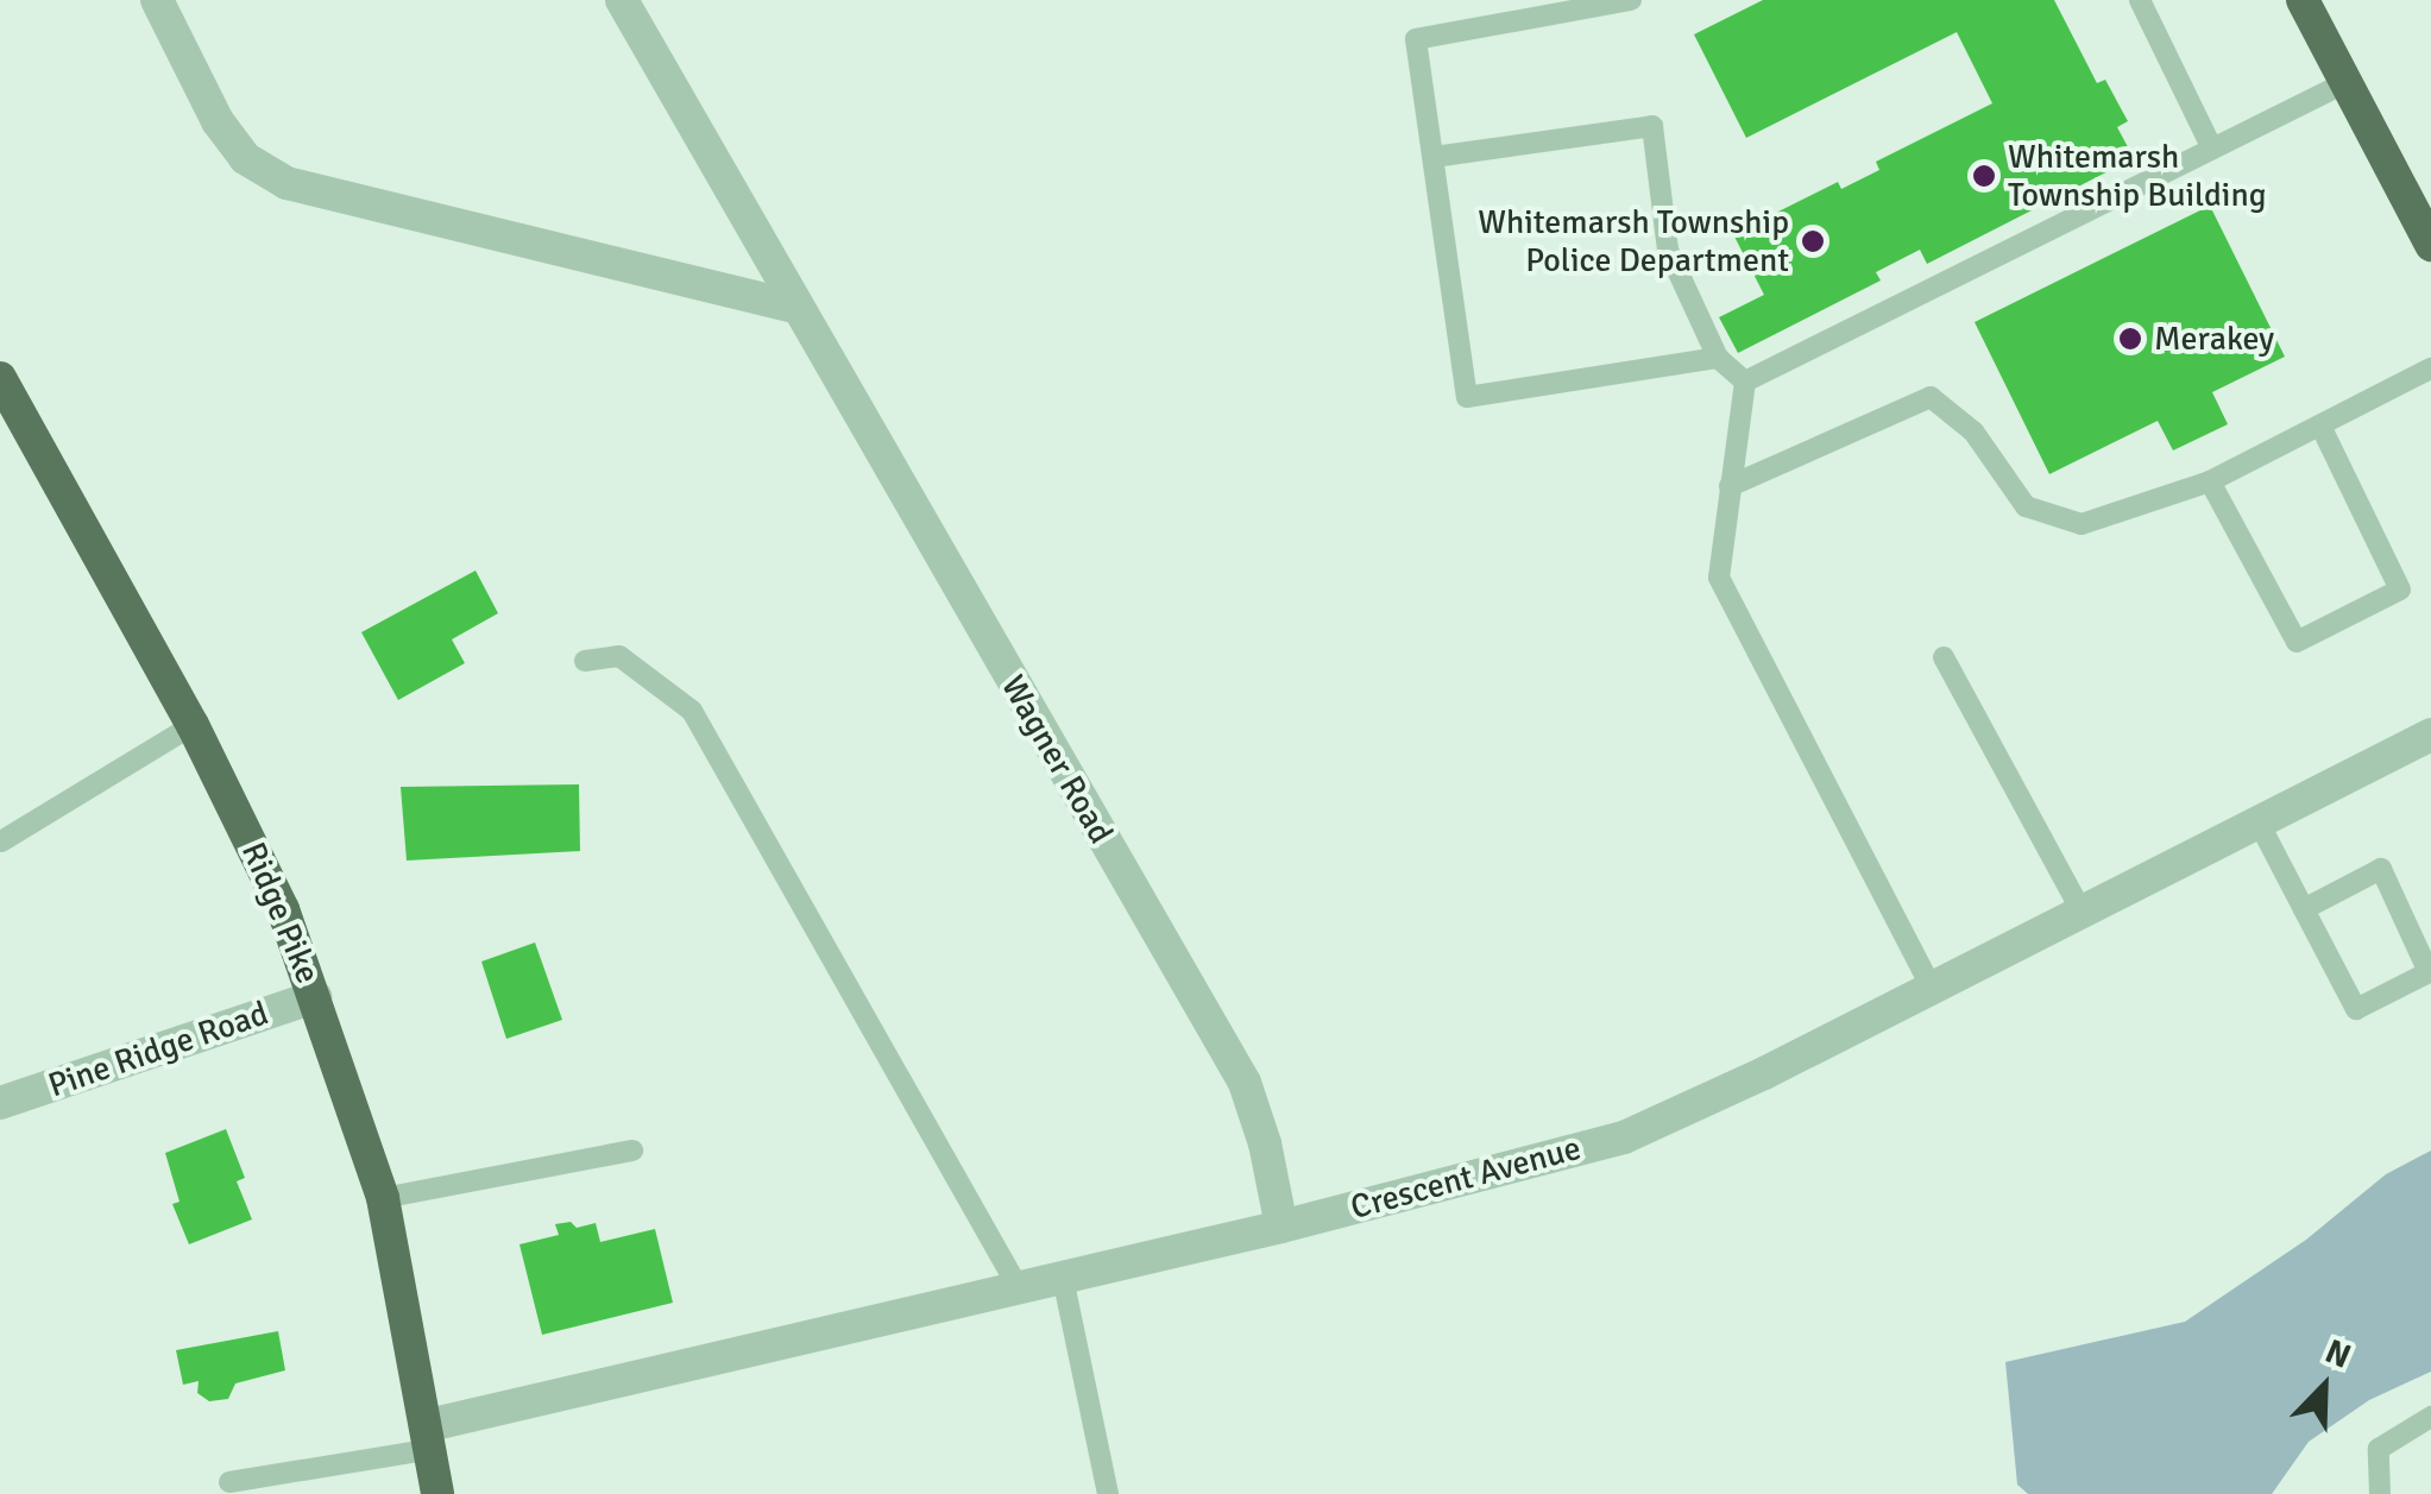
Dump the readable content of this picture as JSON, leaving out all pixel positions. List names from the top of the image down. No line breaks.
{"streets":{"main road":["Ridge Pike"],"street":["Wagner Road","Pine Ridge Road","Crescent Avenue"]},"crossings":[["Wagner Road","Crescent Avenue"],["Ridge Pike","Pine Ridge Road"],["Ridge Pike","Crescent Avenue"]],"places":["Whitemarsh Township Building","Whitemarsh Township Police Department","Merakey"],"north":"top right"}
